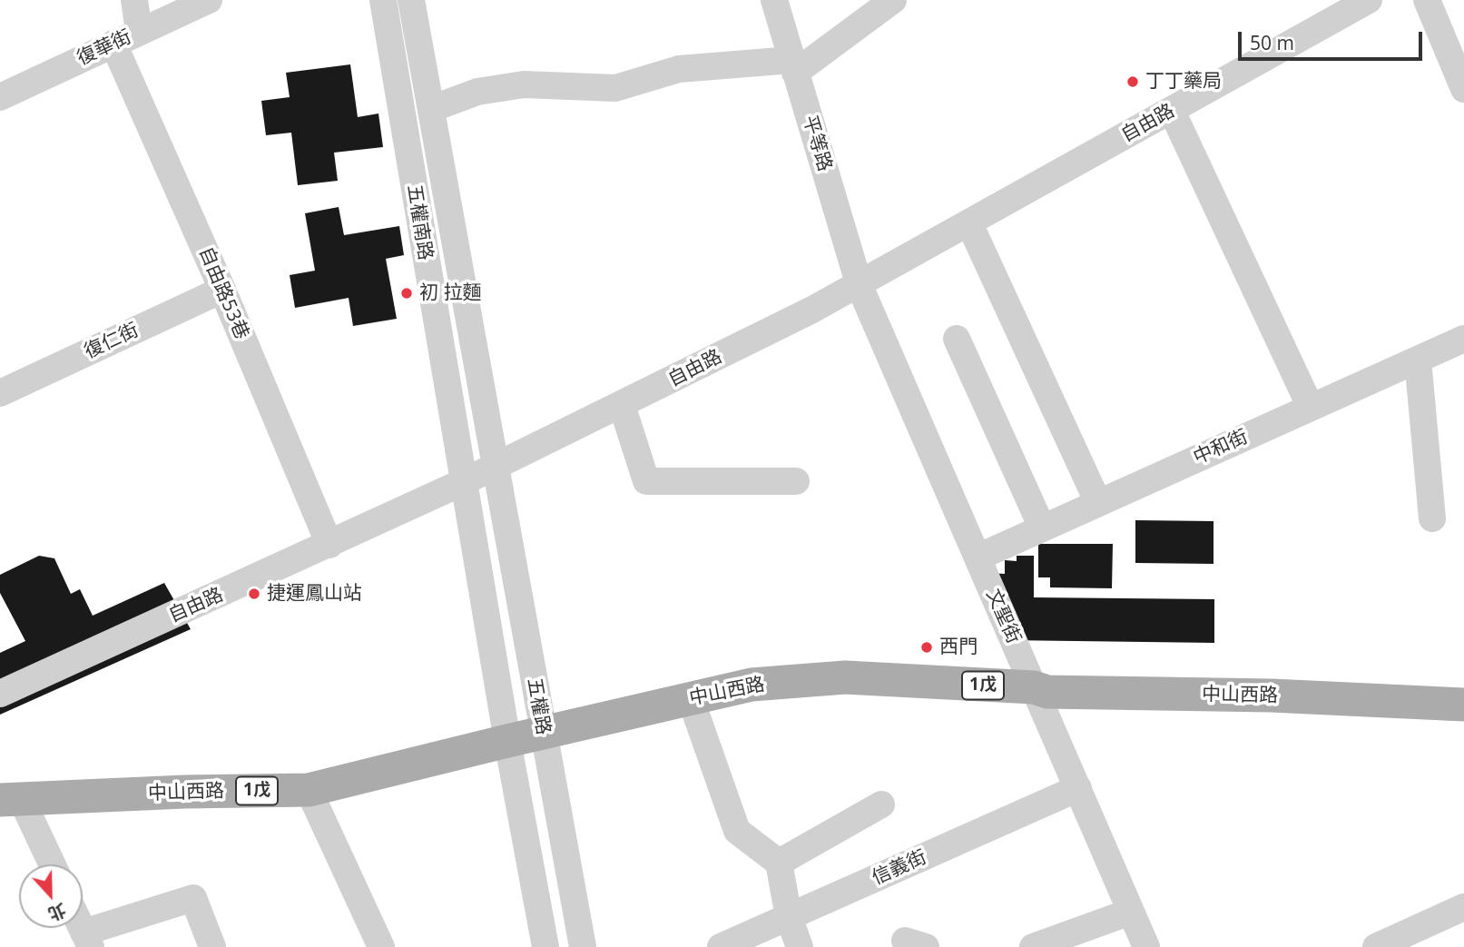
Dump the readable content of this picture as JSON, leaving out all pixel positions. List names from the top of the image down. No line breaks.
{"streets":{"main road":["1戊","中山西路"],"street":["復華街","自由路","平等路","五權南路","自由路53巷","復仁街","中和街","文聖街","五權路","信義街"]},"crossings":[["復華街","自由路53巷"],["自由路","平等路"],["自由路","五權南路"],["自由路","自由路53巷"],["自由路","文聖街"],["自由路","五權路"],["平等路","文聖街"],["五權南路","五權路"],["自由路53巷","復仁街"],["中和街","文聖街"],["文聖街","中山西路"],["文聖街","信義街"],["中山西路","五權路"]],"places":["丁丁藥局","初 拉麵","捷運鳳山站","西門"],"scale_bar":"50 m","north":"bottom"}
